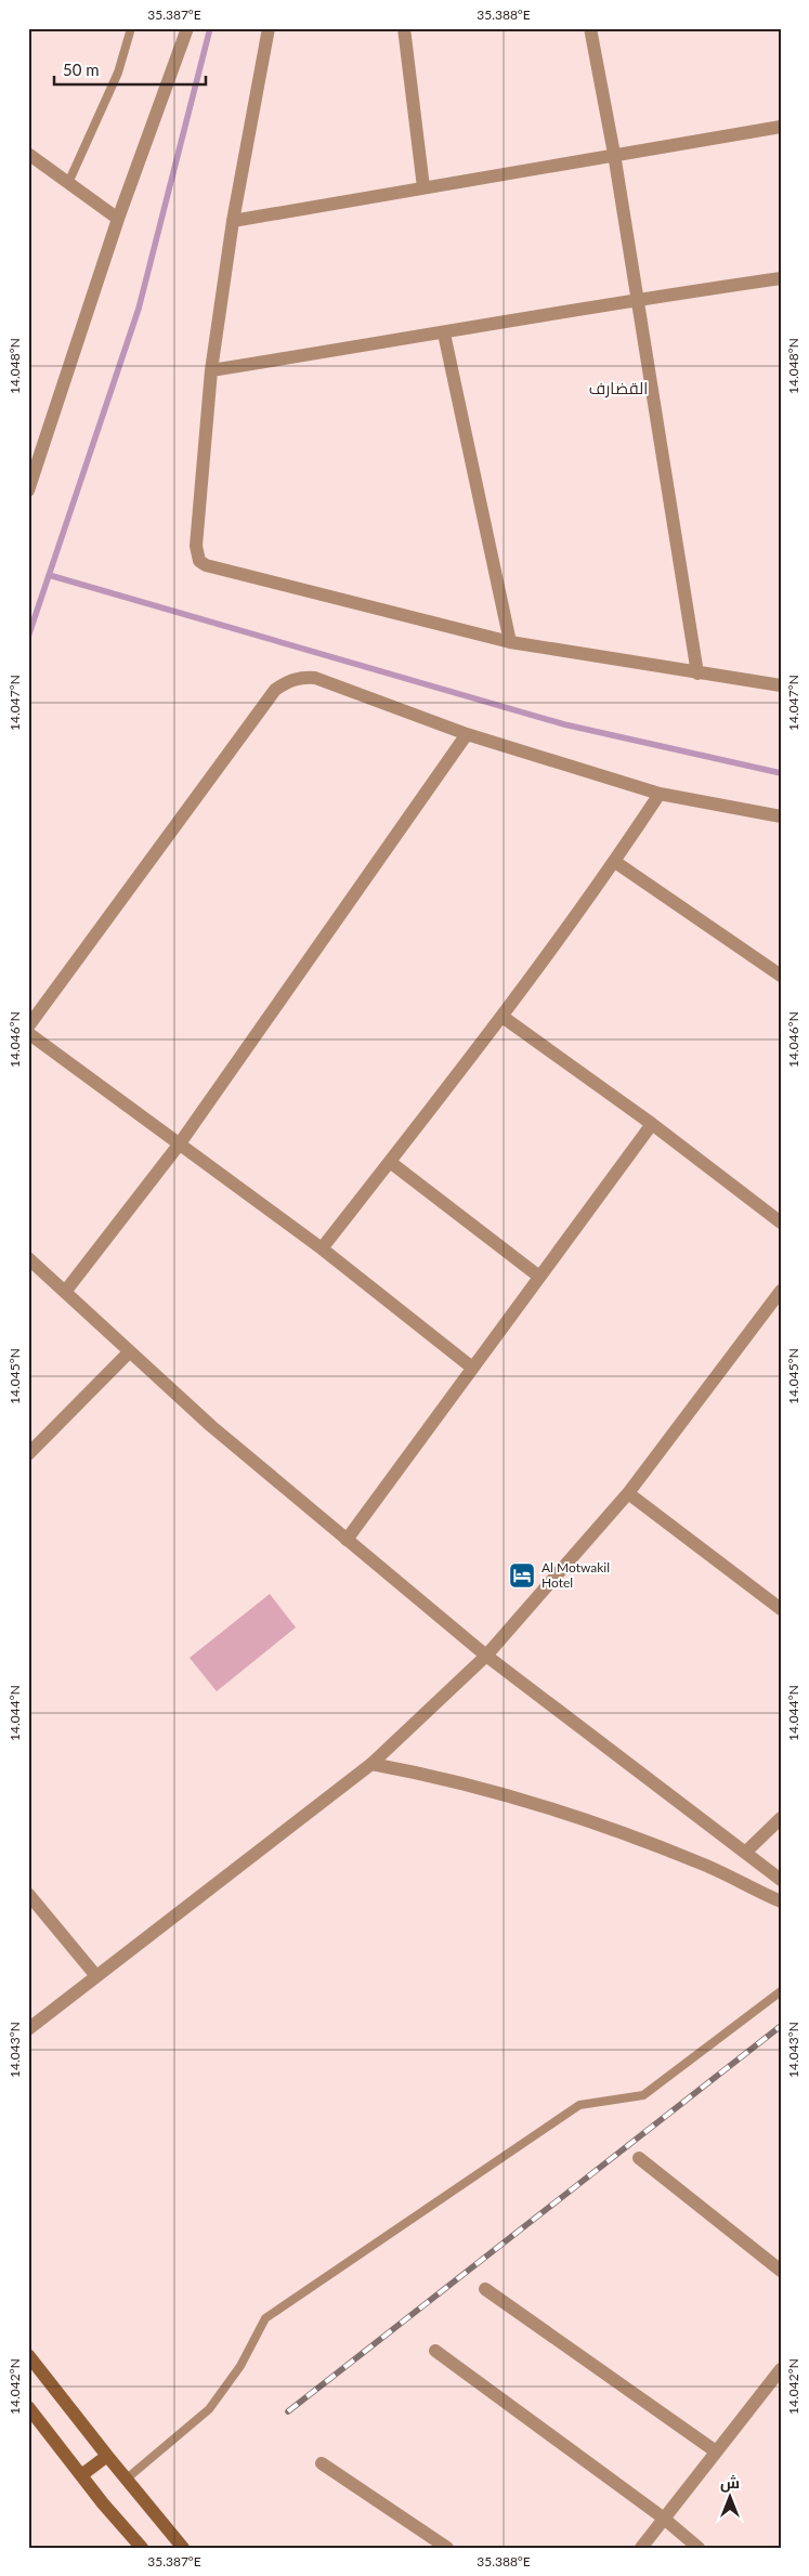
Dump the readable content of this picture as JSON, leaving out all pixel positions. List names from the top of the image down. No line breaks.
{"districts":["القضارف"],"places":{"hotel":["Al Motwakil Hotel"]},"scale_bar":"50 m","north":"top","coordinates":["35.387°E","35.388°E","14.048°N","14.047°N","14.046°N","14.045°N","14.044°N","14.043°N","14.042°N"]}
